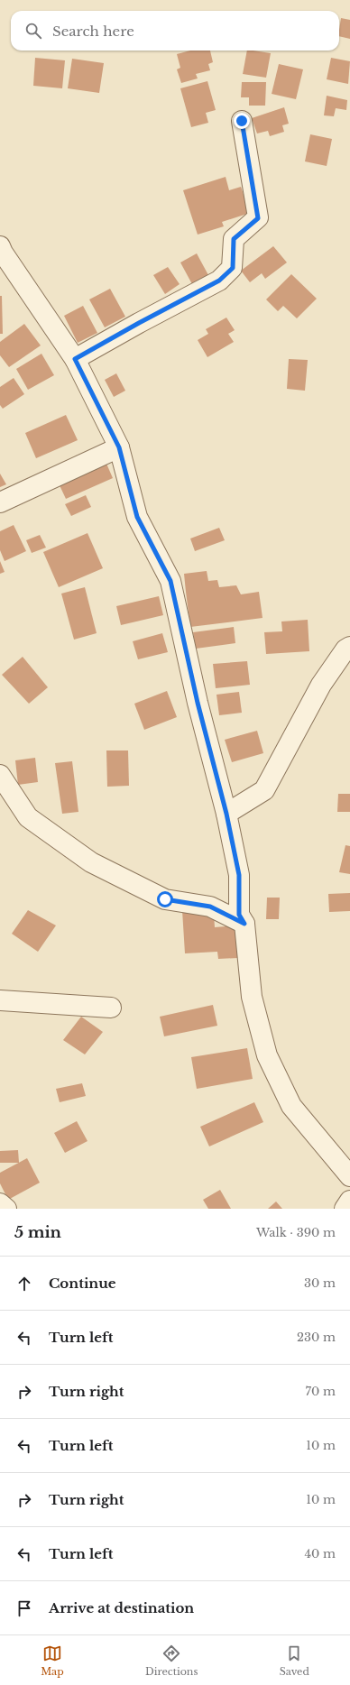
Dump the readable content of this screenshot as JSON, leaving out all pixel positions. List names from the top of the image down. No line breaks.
{"page":{"search":"Search here","heading":["5 min","Walk · 390 m"],"list":[["Continue","30 m"],["Turn left","230 m"],["Turn right","70 m"],["Turn left","10 m"],["Turn right","10 m"],["Turn left","40 m"],"Arrive at destination"],"nav":["Map","Directions","Saved"]}}
